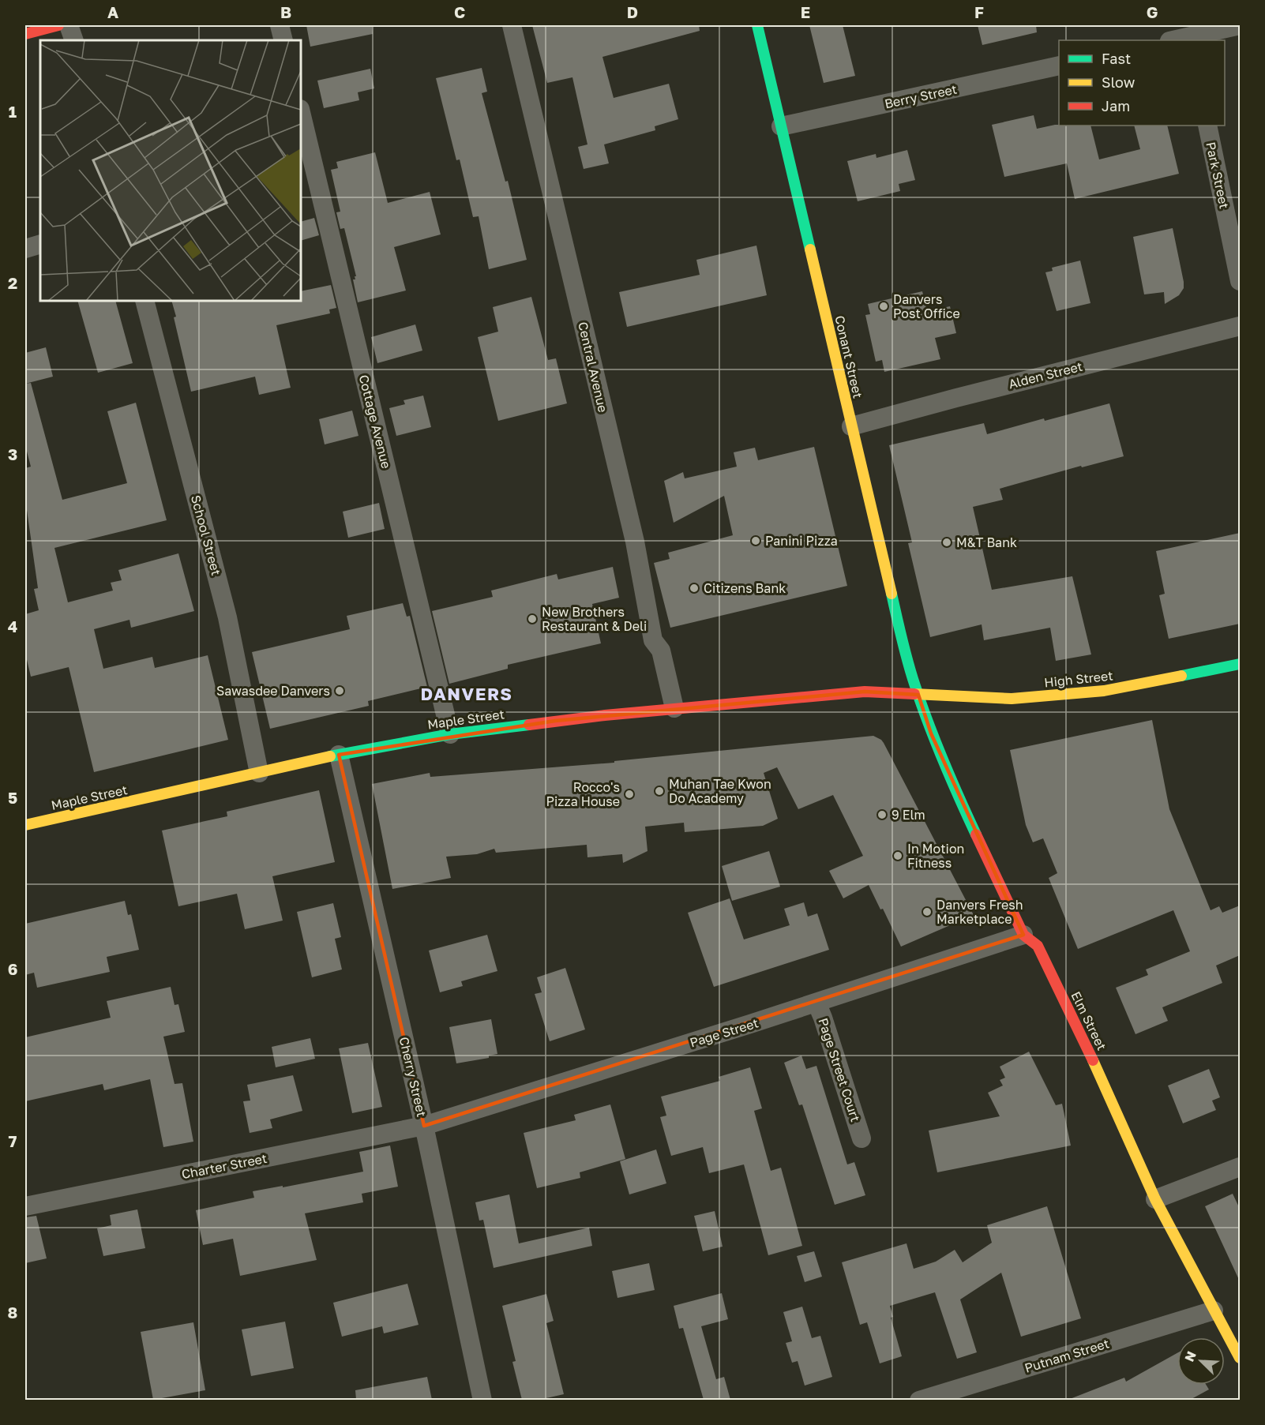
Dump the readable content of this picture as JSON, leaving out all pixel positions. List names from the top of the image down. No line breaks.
{"streets":{"main road":["Conant Street","High Street","Maple Street","Elm Street"],"street":["Berry Street","Park Street","Central Avenue","Alden Street","Cottage Avenue","School Street","Page Street","Page Street Court","Cherry Street","Charter Street","Putnam Street"]},"crossings":[["Berry Street","Conant Street"],["Conant Street","Alden Street"],["Conant Street","High Street"],["Conant Street","Maple Street"],["Conant Street","Elm Street"],["Central Avenue","Maple Street"],["Cottage Avenue","Maple Street"],["School Street","Maple Street"],["High Street","Maple Street"],["High Street","Elm Street"],["Maple Street","Elm Street"],["Maple Street","Cherry Street"],["Elm Street","Page Street"],["Elm Street","Putnam Street"],["Page Street","Page Street Court"],["Page Street","Cherry Street"],["Page Street","Charter Street"],["Cherry Street","Charter Street"]],"districts":["DANVERS"],"places":["Danvers Post Office","Panini Pizza","M&T Bank","Citizens Bank","New Brothers Restaurant & Deli","Sawasdee Danvers","Muhan Tae Kwon Do Academy","Rocco's Pizza House","9 Elm","In Motion Fitness","Danvers Fresh Marketplace"],"legend":["Fast","Slow","Jam"],"north":"top left","grid":{"columns":["A","B","C","D","E","F","G"],"rows":["1","2","3","4","5","6","7","8"]}}
